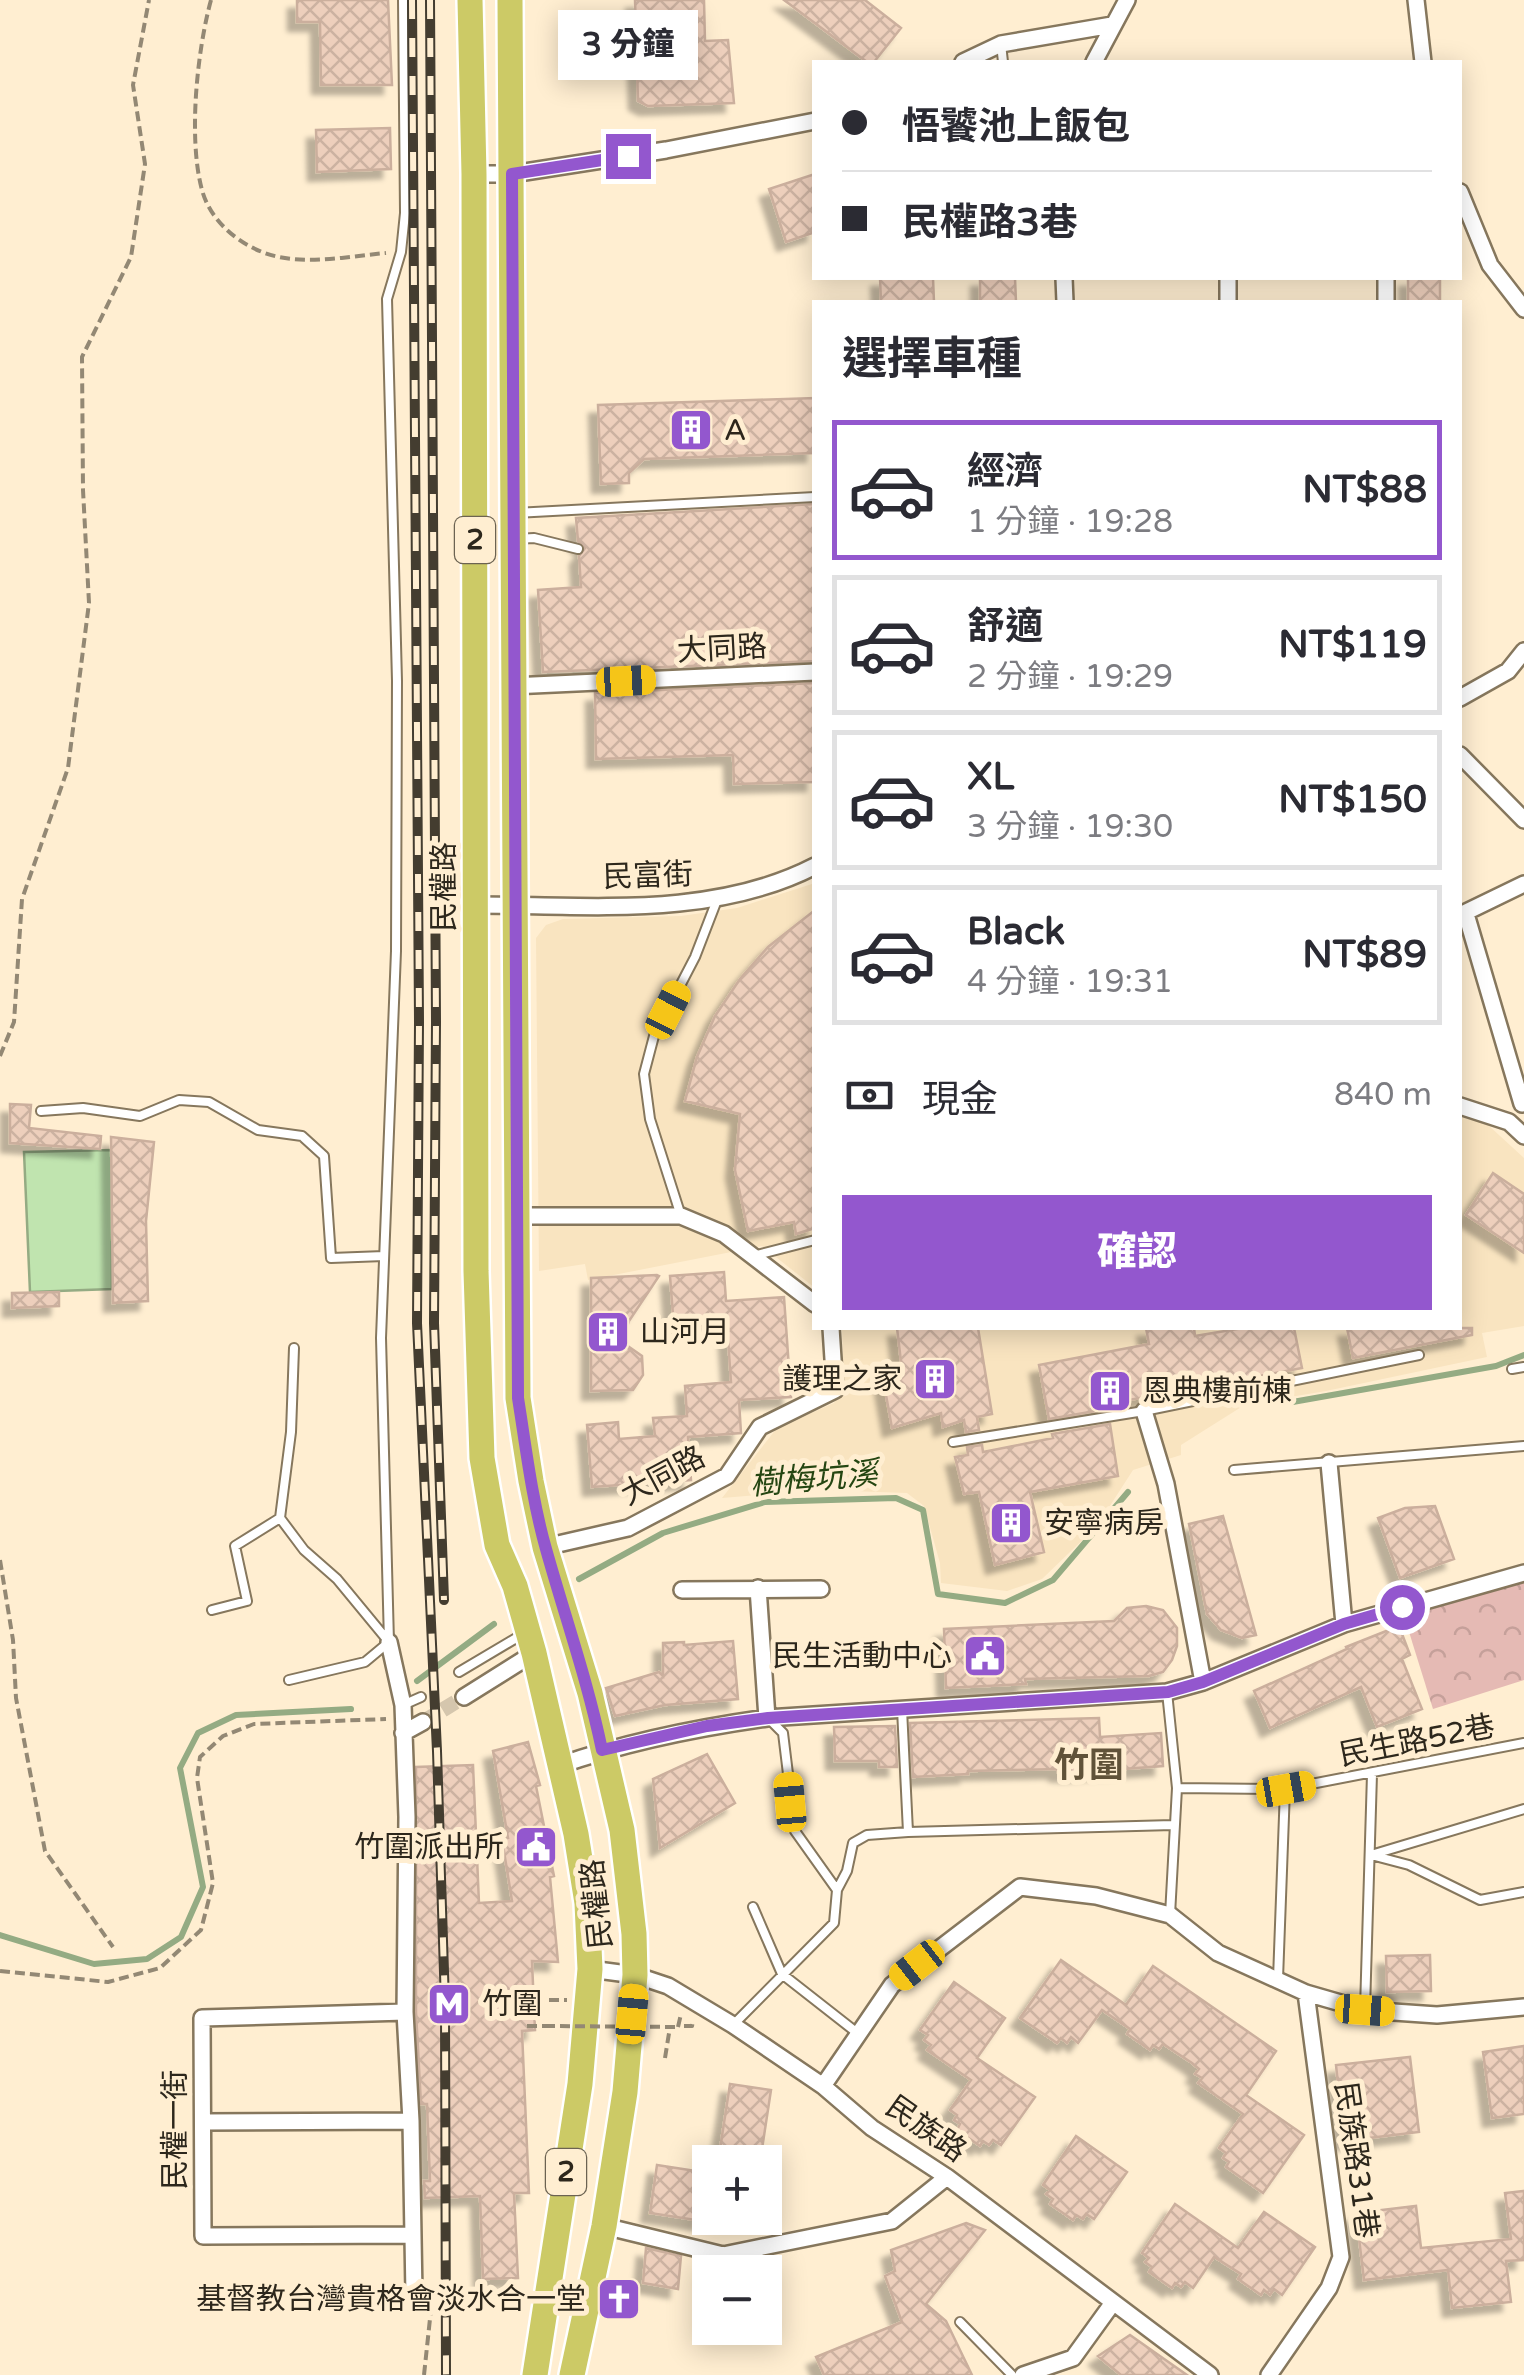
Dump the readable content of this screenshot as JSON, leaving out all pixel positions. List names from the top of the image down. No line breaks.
{"streets":{"main road":["2","民權路"],"street":["大同路","民富街","民族路","民權一街","民族路31巷"],"lane":["民生路52巷"]},"crossings":[["2","大同路"],["2","民富街"],["2","民權路"],["大同路","民權路"],["民富街","民權路"],["民權路","民族路"]],"districts":["竹圍"],"water":["樹梅坑溪"],"places":{"building":["A","山河月","護理之家","恩典樓前棟","安寧病房"],"public building":["民生活動中心","竹圍派出所"],"metro station":["竹圍"],"church":["基督教台灣貴格會淡水合一堂"]},"page":{"bubble":"3 分鐘","banner":["悟饕池上飯包","民權路3巷"],"heading":"選擇車種","list":[{"name":"經濟","note":"1 分鐘 · 19:28","value":"NT$88"},{"name":"舒適","note":"2 分鐘 · 19:29","value":"NT$119"},{"name":"XL","note":"3 分鐘 · 19:30","value":"NT$150"},{"name":"Black","note":"4 分鐘 · 19:31","value":"NT$89"}],"pay":["現金","840 m"],"buttons":"確認","map_buttons":["+","−"]}}
